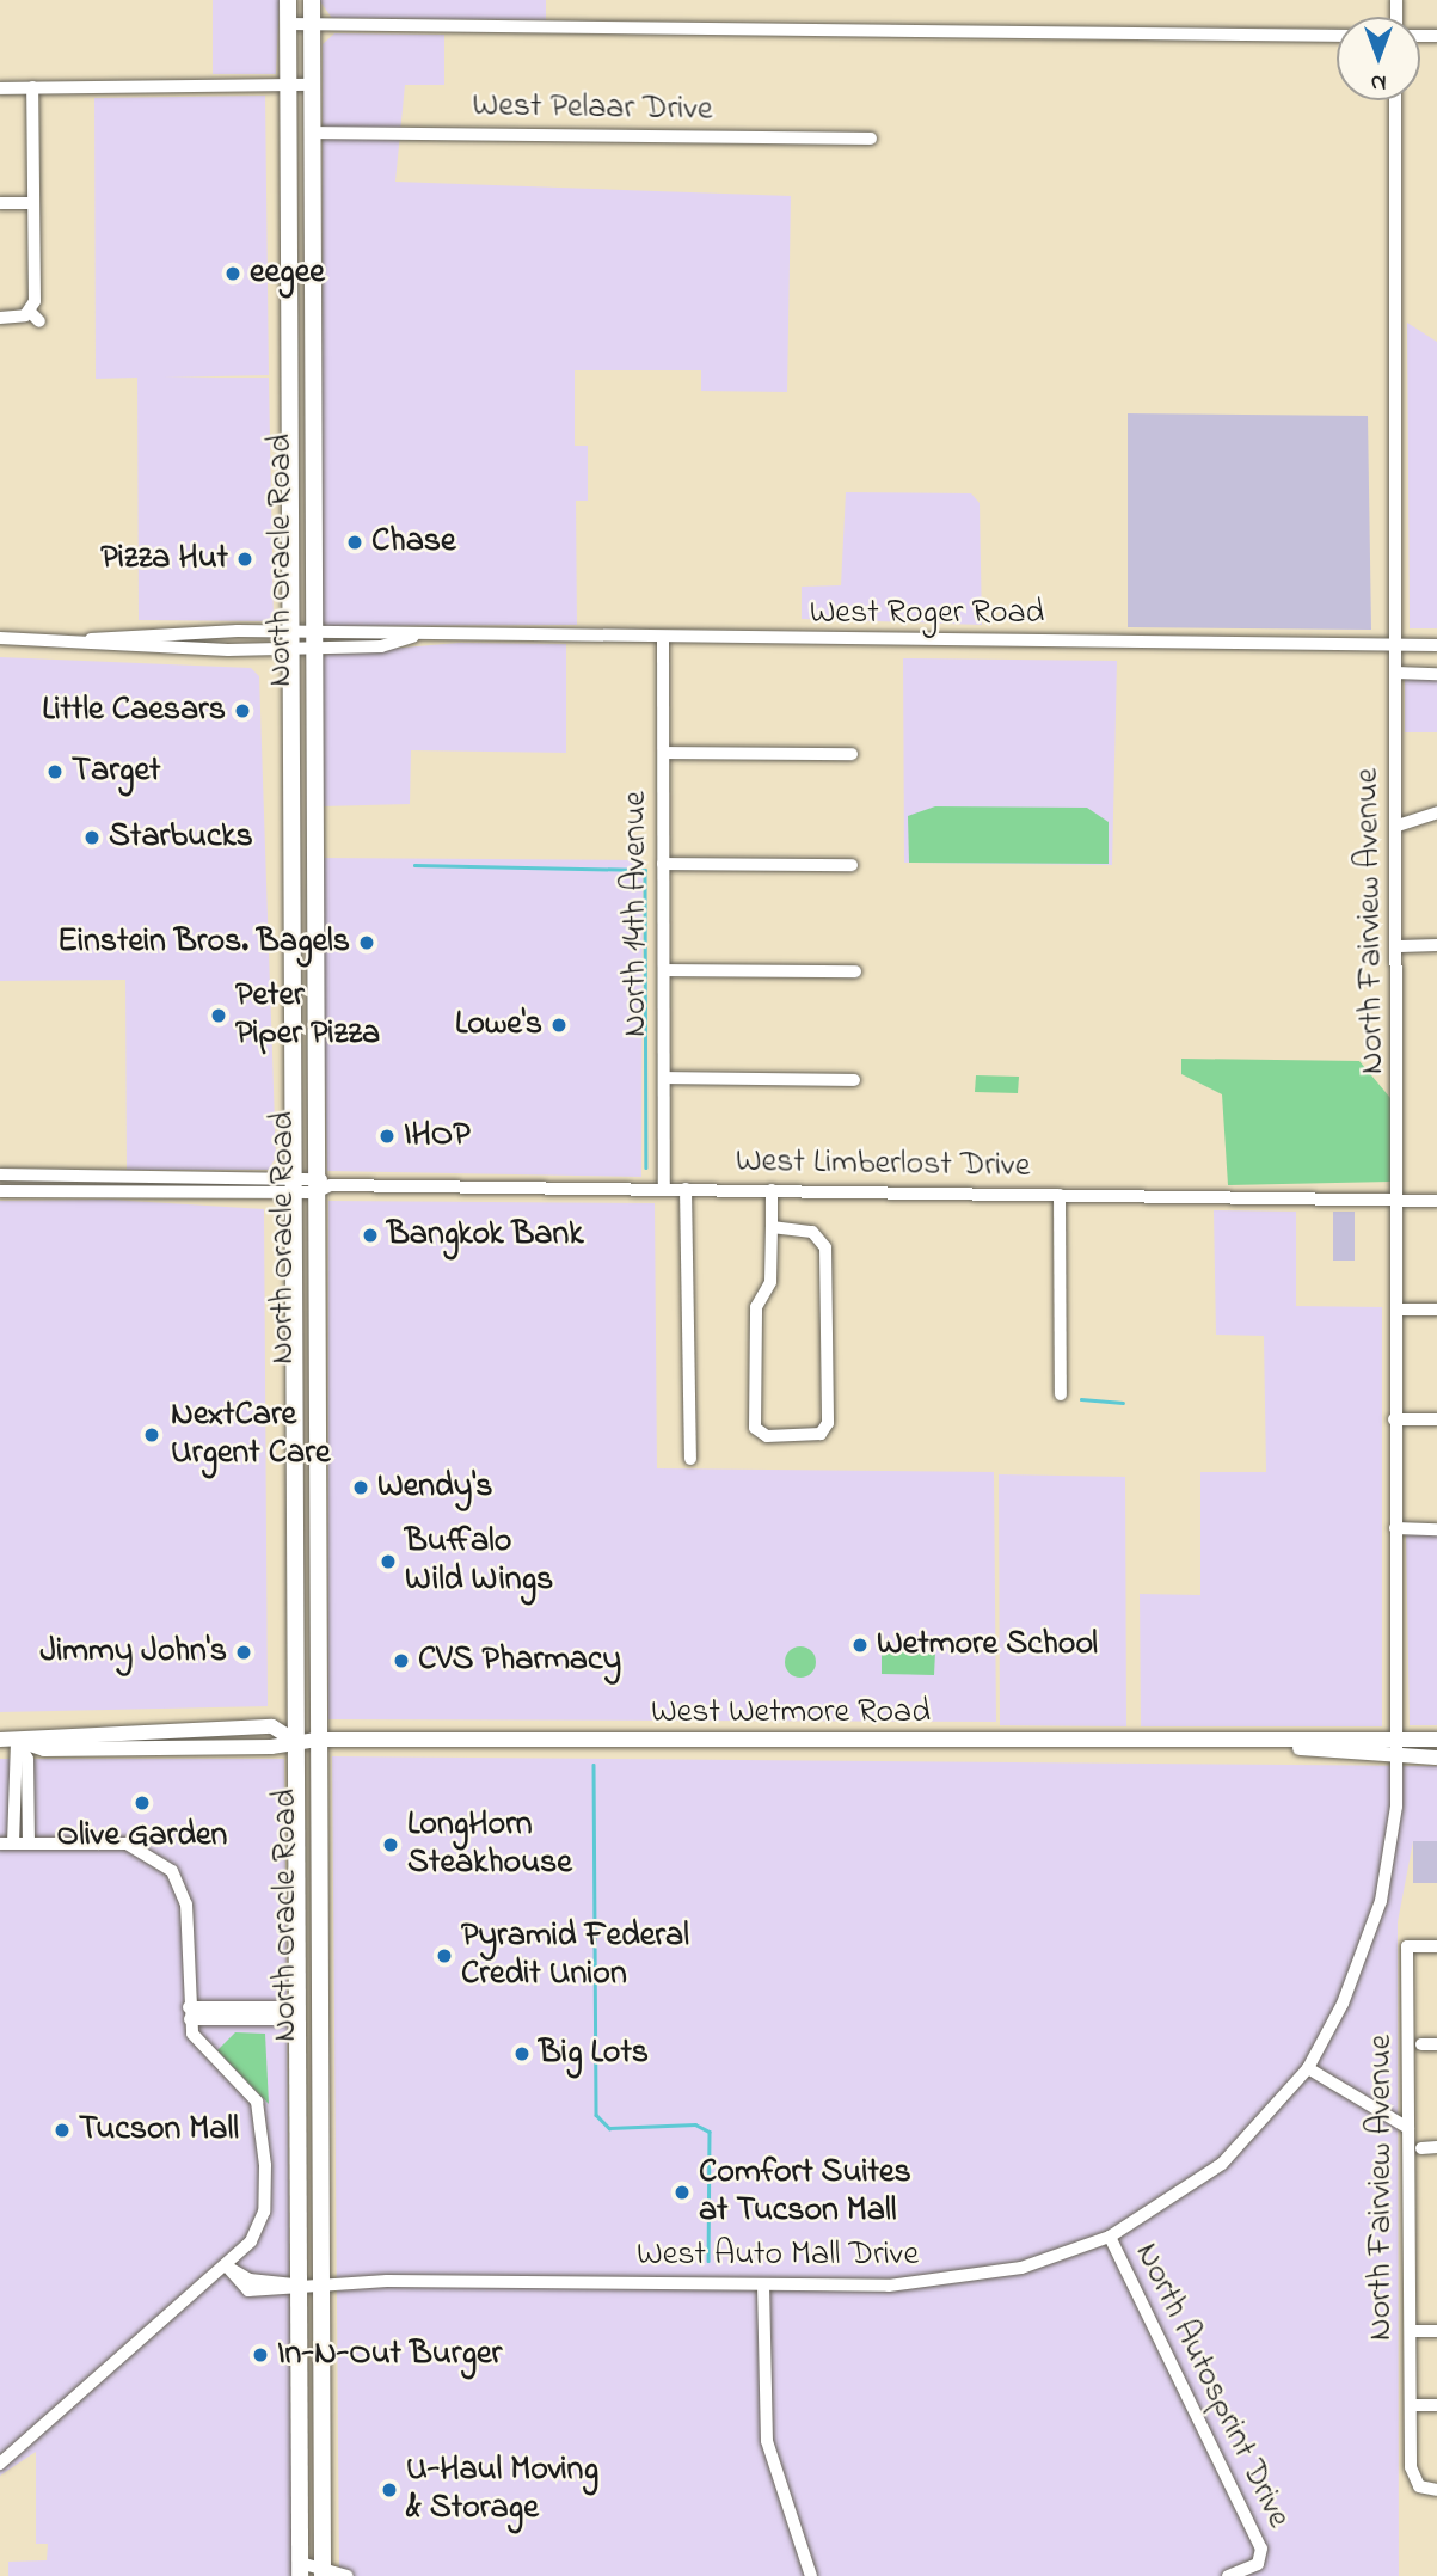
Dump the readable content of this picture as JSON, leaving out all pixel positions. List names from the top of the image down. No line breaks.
{"streets":{"highway":["North Oracle Road"],"main road":["West Wetmore Road"],"street":["West Pelaar Drive","West Roger Road","North 14th Avenue","North Fairview Avenue","West Limberlost Drive","West Auto Mall Drive","North Autosprint Drive"]},"crossings":[["West Pelaar Drive","North Oracle Road"],["North Oracle Road","West Roger Road"],["North Oracle Road","West Limberlost Drive"],["North Oracle Road","West Wetmore Road"],["North Oracle Road","West Auto Mall Drive"],["West Roger Road","North 14th Avenue"],["West Roger Road","North Fairview Avenue"],["North 14th Avenue","West Limberlost Drive"],["North Fairview Avenue","West Limberlost Drive"],["North Fairview Avenue","West Wetmore Road"],["North Fairview Avenue","West Auto Mall Drive"],["West Wetmore Road","West Auto Mall Drive"],["West Auto Mall Drive","North Autosprint Drive"]],"places":["eegee","Chase","Pizza Hut","Little Caesars","Target","Starbucks","Einstein Bros. Bagels","Peter Piper Pizza","Lowe's","IHOP","Bangkok Bank","NextCare Urgent Care","Wendy's","Buffalo Wild Wings","Wetmore School","Jimmy John's","CVS Pharmacy","Olive Garden","LongHorn Steakhouse","Pyramid Federal Credit Union","Big Lots","Tucson Mall","Comfort Suites at Tucson Mall","In-N-Out Burger","U-Haul Moving & Storage"],"north":"bottom"}
